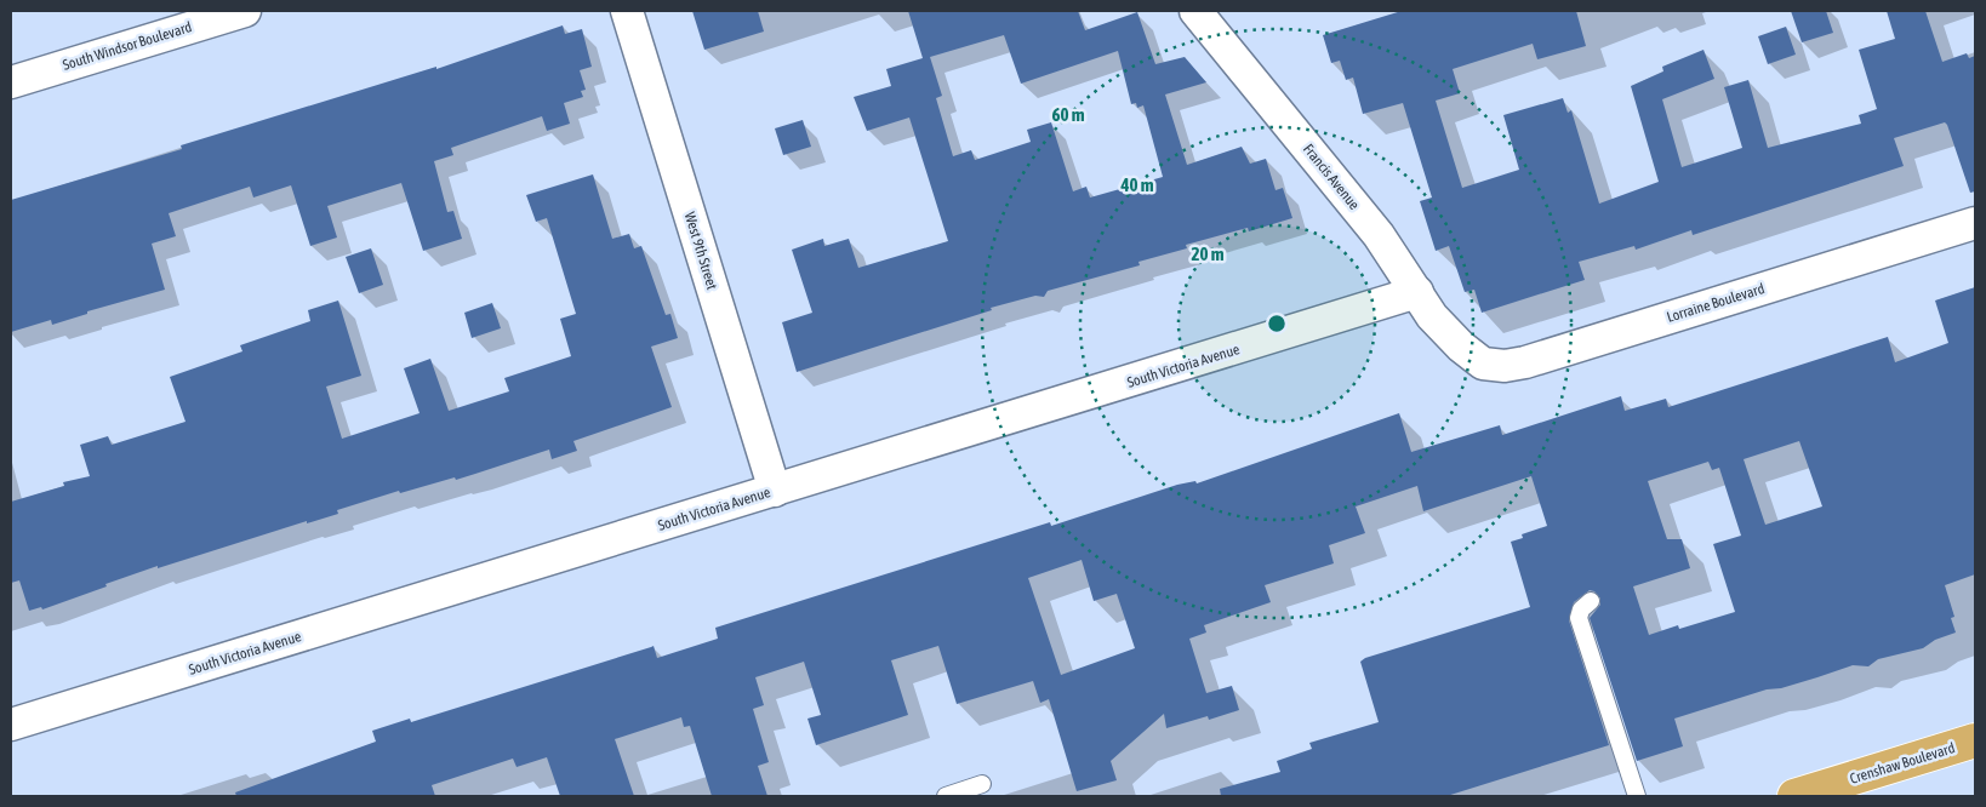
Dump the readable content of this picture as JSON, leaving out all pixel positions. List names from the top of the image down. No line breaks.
{"streets":{"main road":["Crenshaw Boulevard"],"street":["South Windsor Boulevard","Francis Avenue","West 9th Street","Lorraine Boulevard","South Victoria Avenue"]},"crossings":[["Francis Avenue","Lorraine Boulevard"],["Francis Avenue","South Victoria Avenue"],["West 9th Street","South Victoria Avenue"]],"rings":["60 m","40 m","20 m"]}
